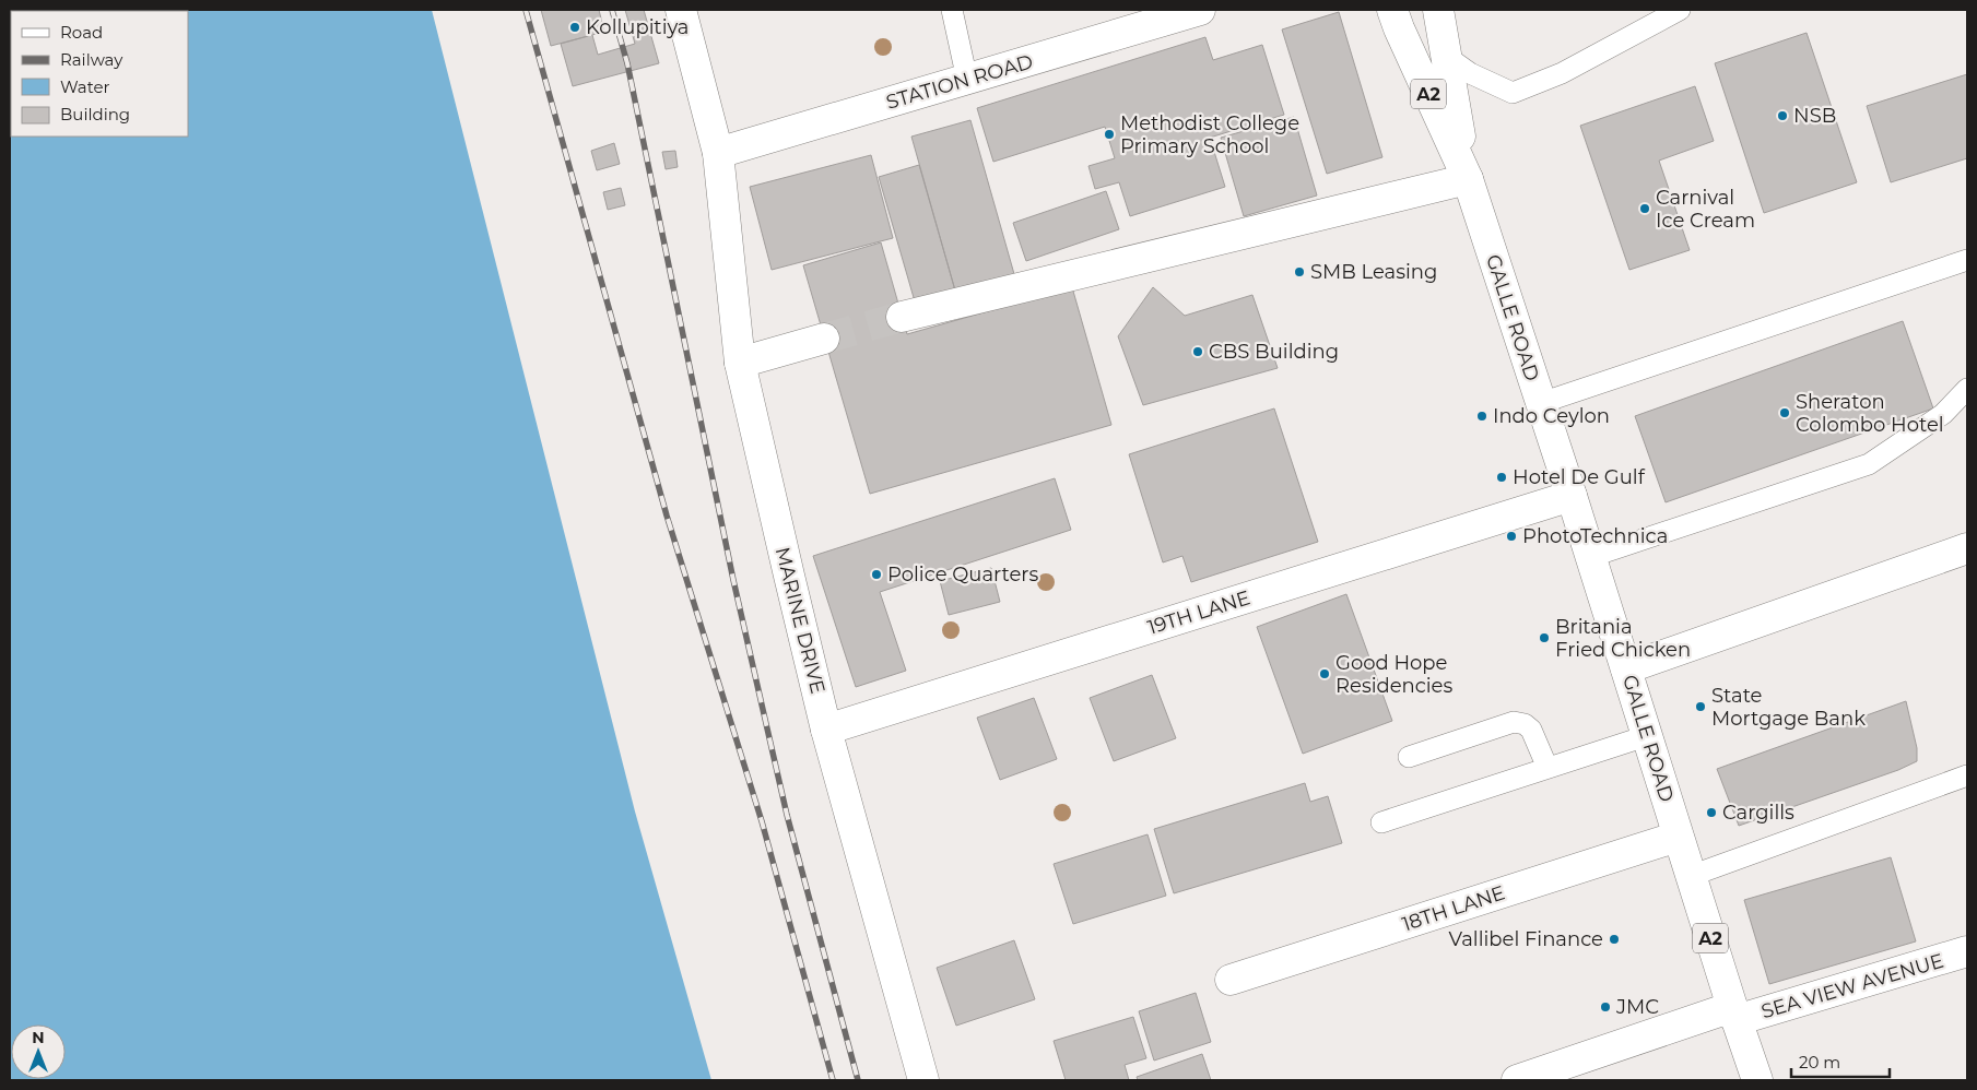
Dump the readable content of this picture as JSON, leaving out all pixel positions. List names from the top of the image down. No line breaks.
{"streets":{"main road":["STATION ROAD","A2","GALLE ROAD","19TH LANE","MARINE DRIVE","18TH LANE","SEA VIEW AVENUE"]},"crossings":[["STATION ROAD","MARINE DRIVE"],["GALLE ROAD","19TH LANE"],["GALLE ROAD","18TH LANE"],["GALLE ROAD","SEA VIEW AVENUE"],["19TH LANE","MARINE DRIVE"]],"places":["Kollupitiya","NSB","Methodist College Primary School","Carnival Ice Cream","SMB Leasing","CBS Building","Sheraton Colombo Hotel","Indo Ceylon","Hotel De Gulf","PhotoTechnica","Police Quarters","Britania Fried Chicken","Good Hope Residencies","State Mortgage Bank","Cargills","Vallibel Finance","JMC"],"legend":["Road","Railway","Water","Building"],"scale_bar":"20 m","north":"top"}
